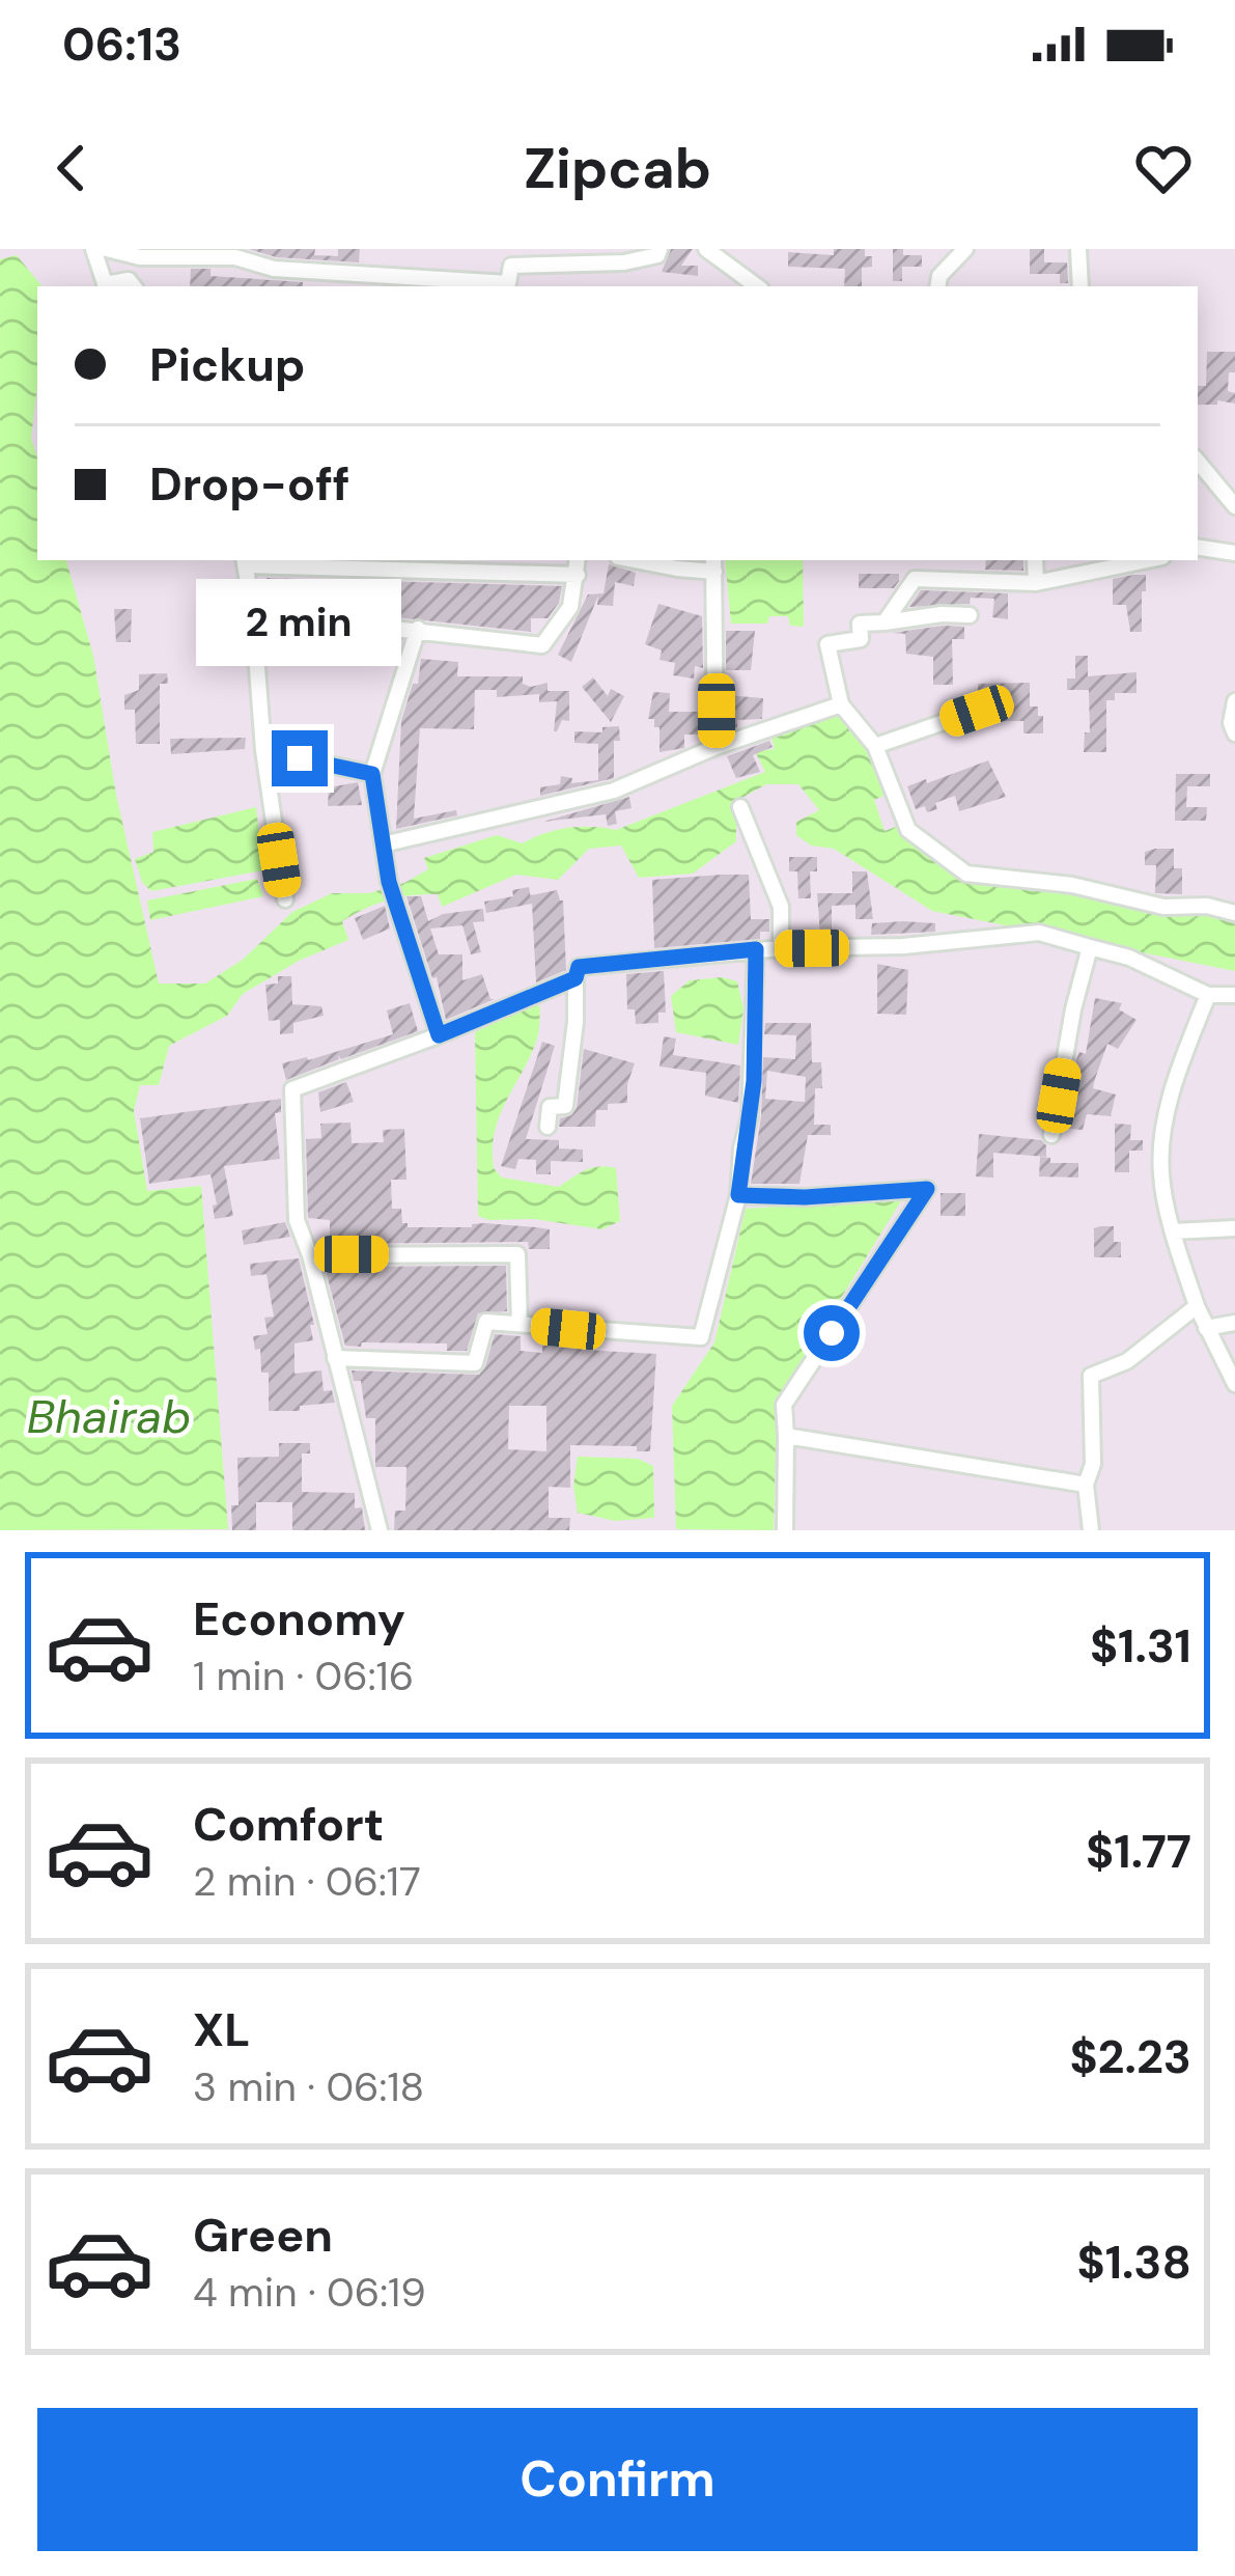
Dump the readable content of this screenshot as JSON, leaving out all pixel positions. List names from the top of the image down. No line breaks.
{"water":["Bhairab"],"page":{"status":"06:13","header":"Zipcab","banner":["Pickup","Drop-off"],"bubble":"2 min","list":[{"name":"Economy","note":"1 min · 06:16","value":"$1.31"},{"name":"Comfort","note":"2 min · 06:17","value":"$1.77"},{"name":"XL","note":"3 min · 06:18","value":"$2.23"},{"name":"Green","note":"4 min · 06:19","value":"$1.38"}],"buttons":"Confirm"}}
